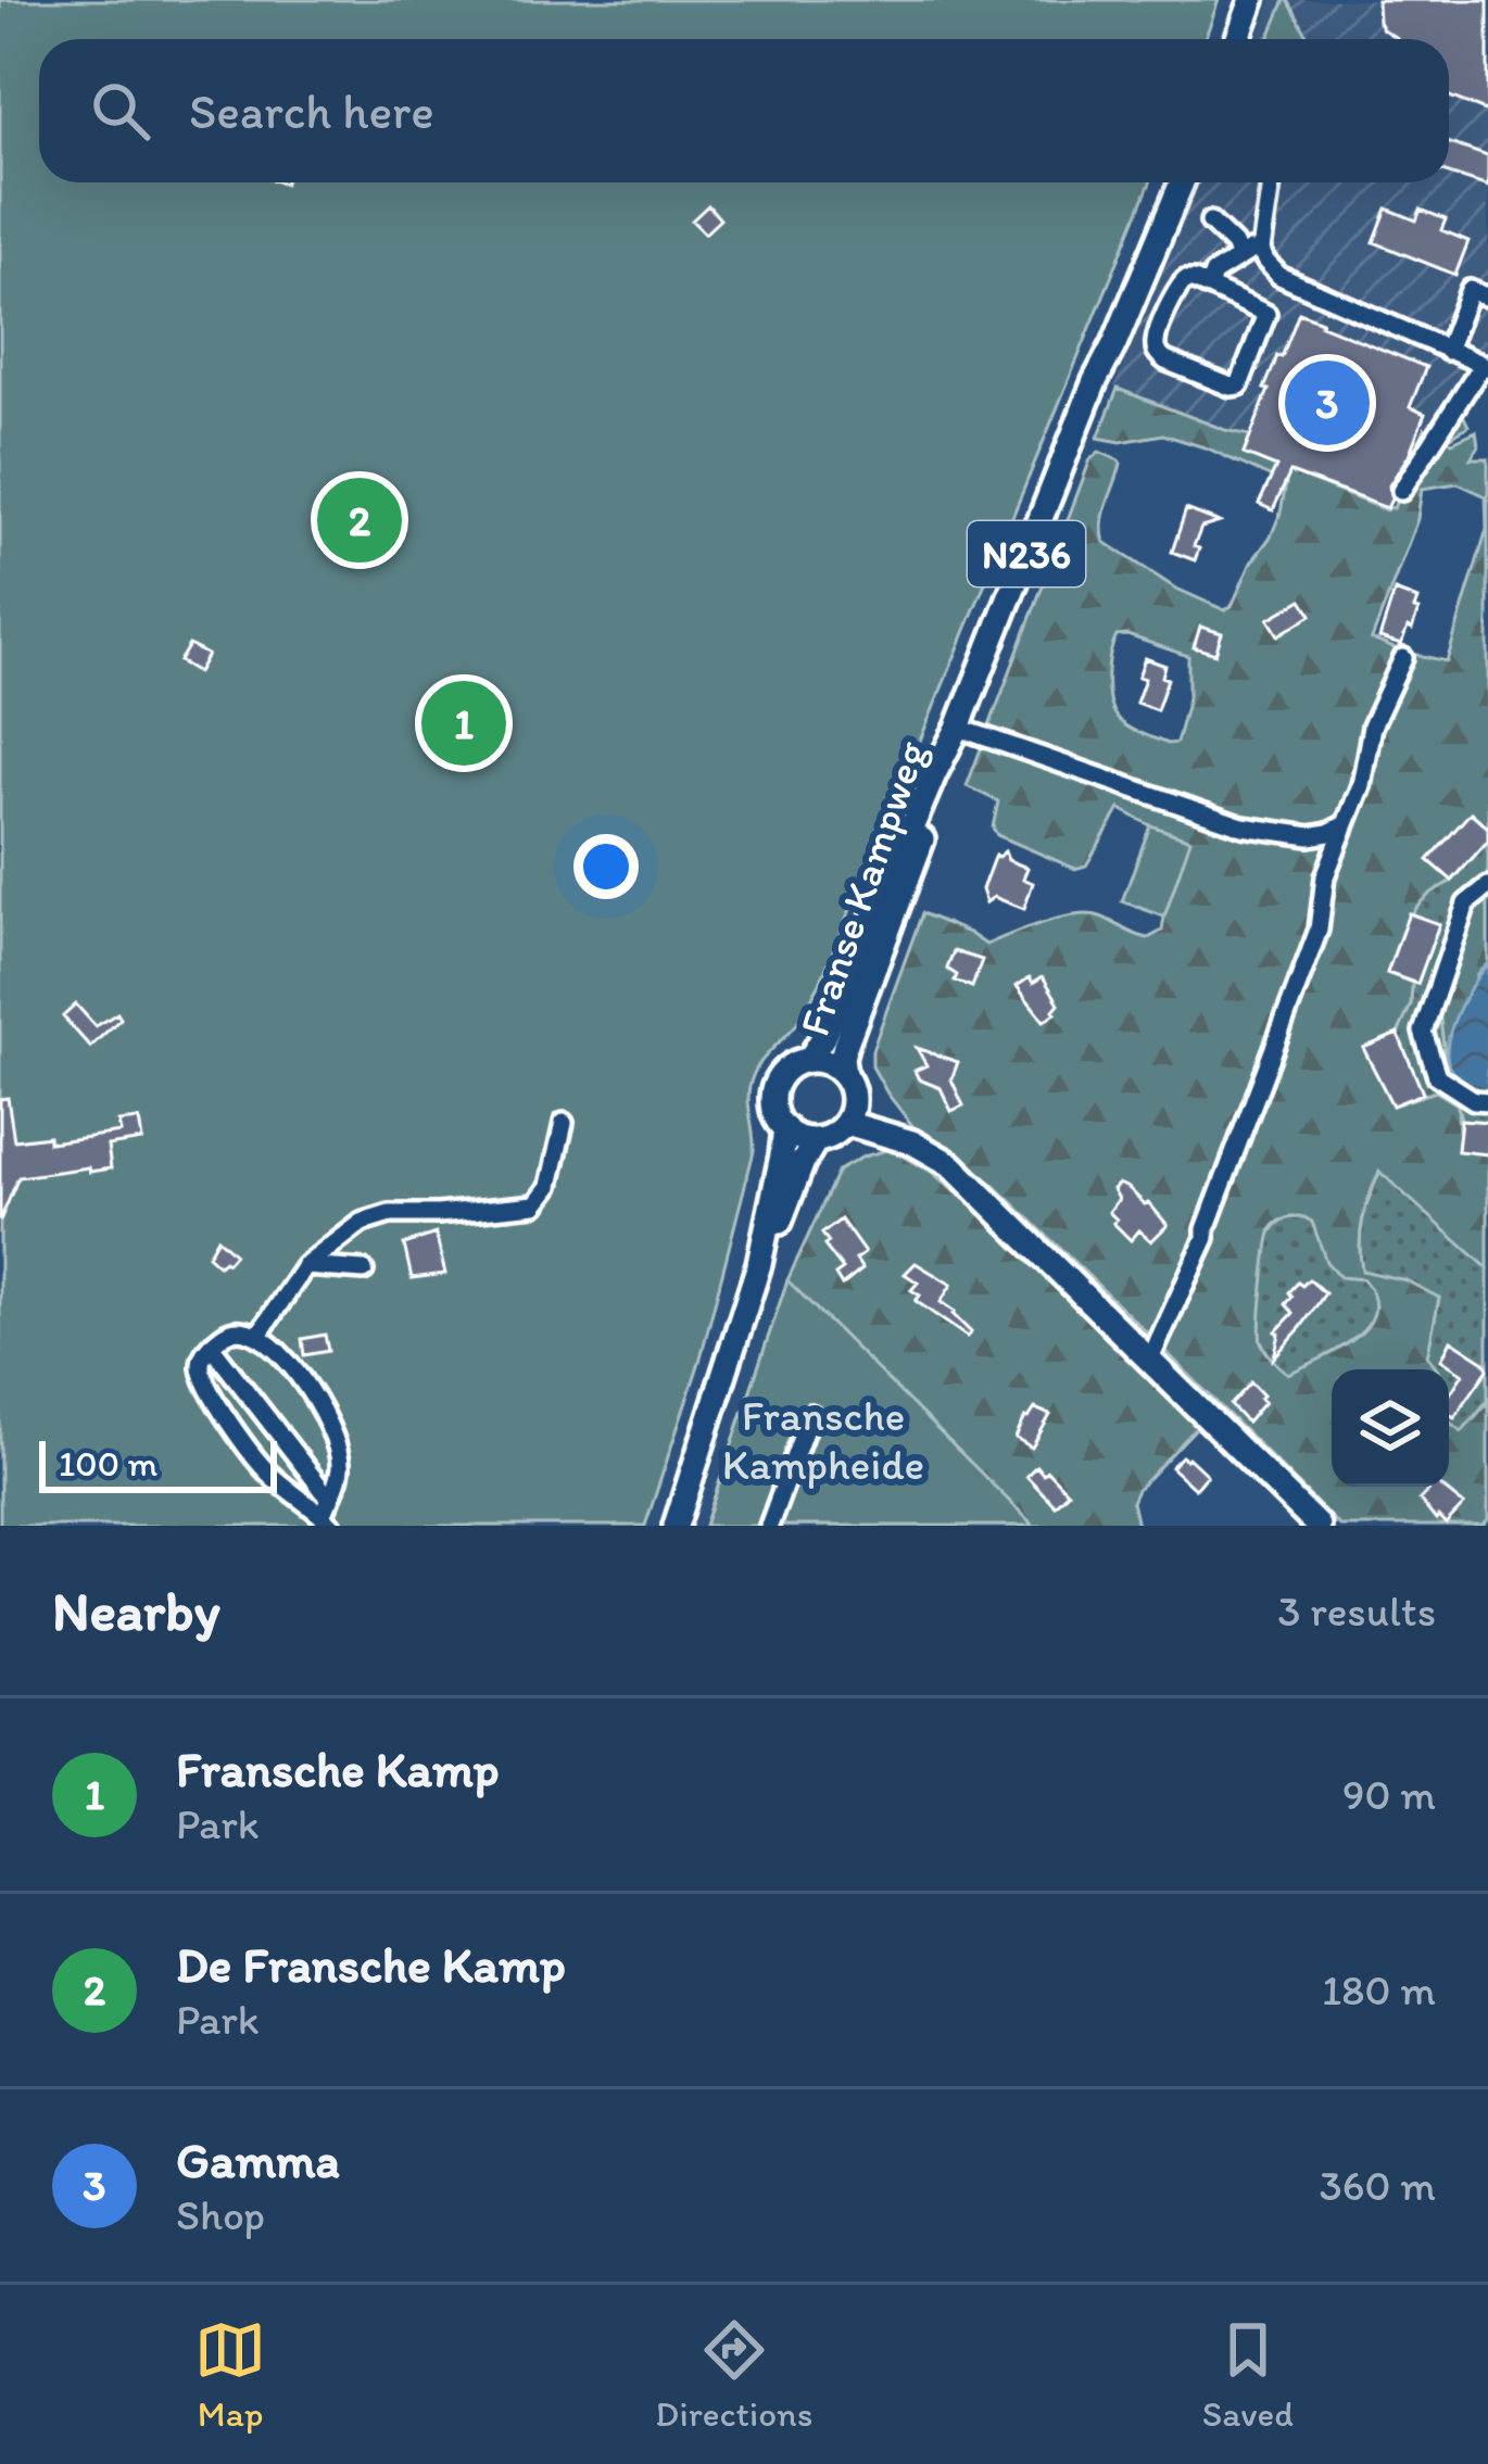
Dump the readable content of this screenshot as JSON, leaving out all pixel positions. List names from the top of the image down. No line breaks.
{"streets":{"main road":["N236","Franse Kampweg"]},"crossings":[["N236","Franse Kampweg"]],"parks":["Fransche Kampheide"],"scale_bar":"100 m","page":{"search":"Search here","pins":["3","2","1"],"scale":"100 m","heading":["Nearby","3 results"],"list":[{"mark":"1","name":"Fransche Kamp","note":"Park","value":"90 m"},{"mark":"2","name":"De Fransche Kamp","note":"Park","value":"180 m"},{"mark":"3","name":"Gamma","note":"Shop","value":"360 m"}],"nav":["Map","Directions","Saved"]}}
